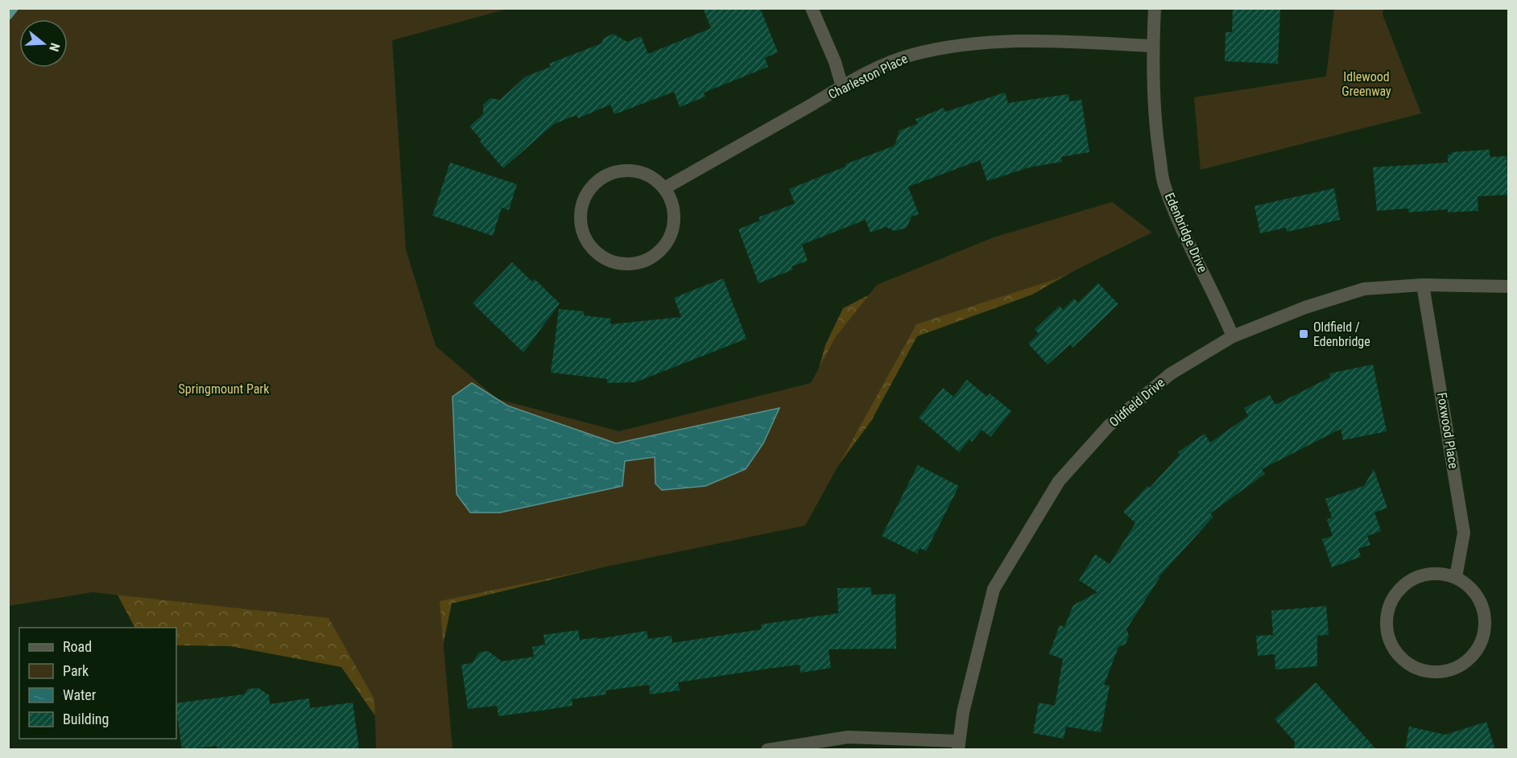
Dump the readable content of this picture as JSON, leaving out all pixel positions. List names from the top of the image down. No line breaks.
{"streets":{"street":["Charleston Place","Edenbridge Drive","Oldfield Drive","Foxwood Place"]},"crossings":[["Charleston Place","Edenbridge Drive"],["Edenbridge Drive","Oldfield Drive"],["Oldfield Drive","Foxwood Place"]],"parks":["Idlewood Greenway","Springmount Park"],"places":{"transit":["Oldfield / Edenbridge"]},"legend":["Road","Park","Water","Building"],"north":"right"}
